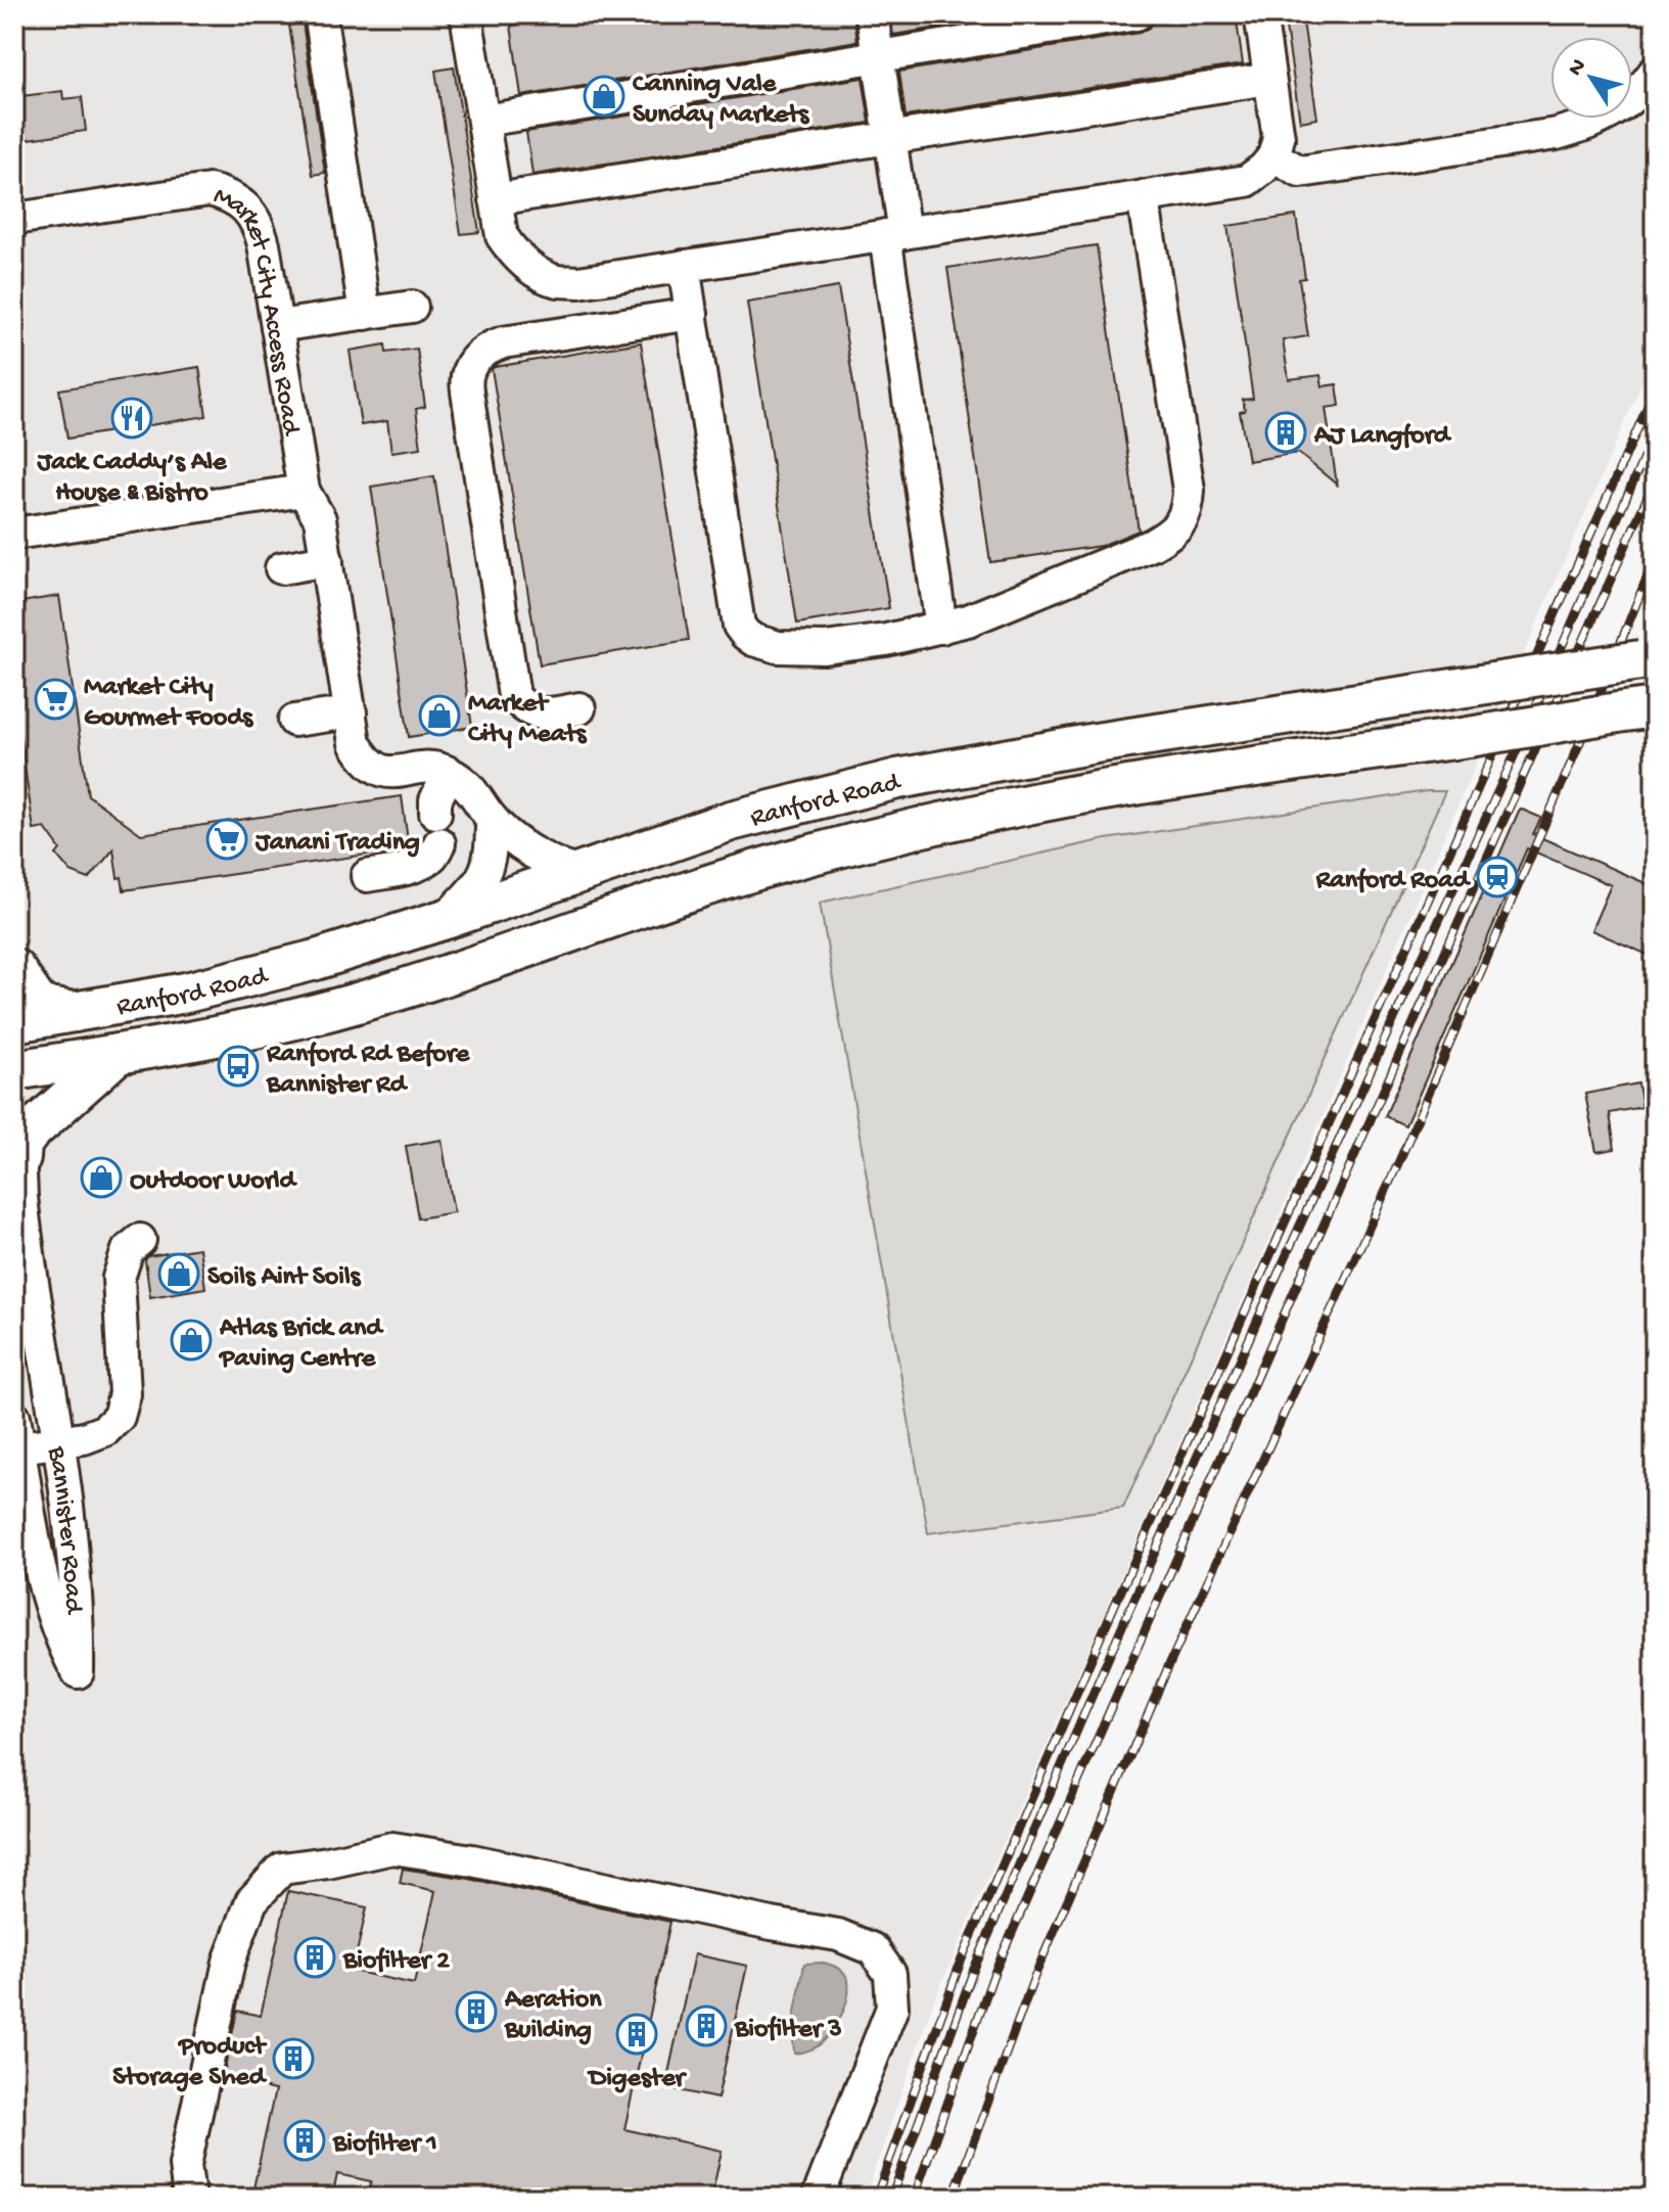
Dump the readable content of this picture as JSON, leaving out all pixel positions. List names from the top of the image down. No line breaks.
{"streets":{"main road":["Ranford Road"],"street":["Market City Access Road","Bannister Road"]},"places":{"shop":["Canning Vale Sunday Markets","Market City Meats","Outdoor World","Soils Aint Soils","Atlas Brick and Paving Centre"],"restaurant":["Jack Caddy’s Ale House & Bistro"],"building":["AJ Langford","Biofilter 2","Aeration Building","Biofilter 3","Digester","Product Storage Shed","Biofilter 1"],"supermarket":["Market City Gourmet Foods","Janani Trading"],"station":["Ranford Road"],"bus stop":["Ranford Rd Before Bannister Rd"]},"north":"top left"}
